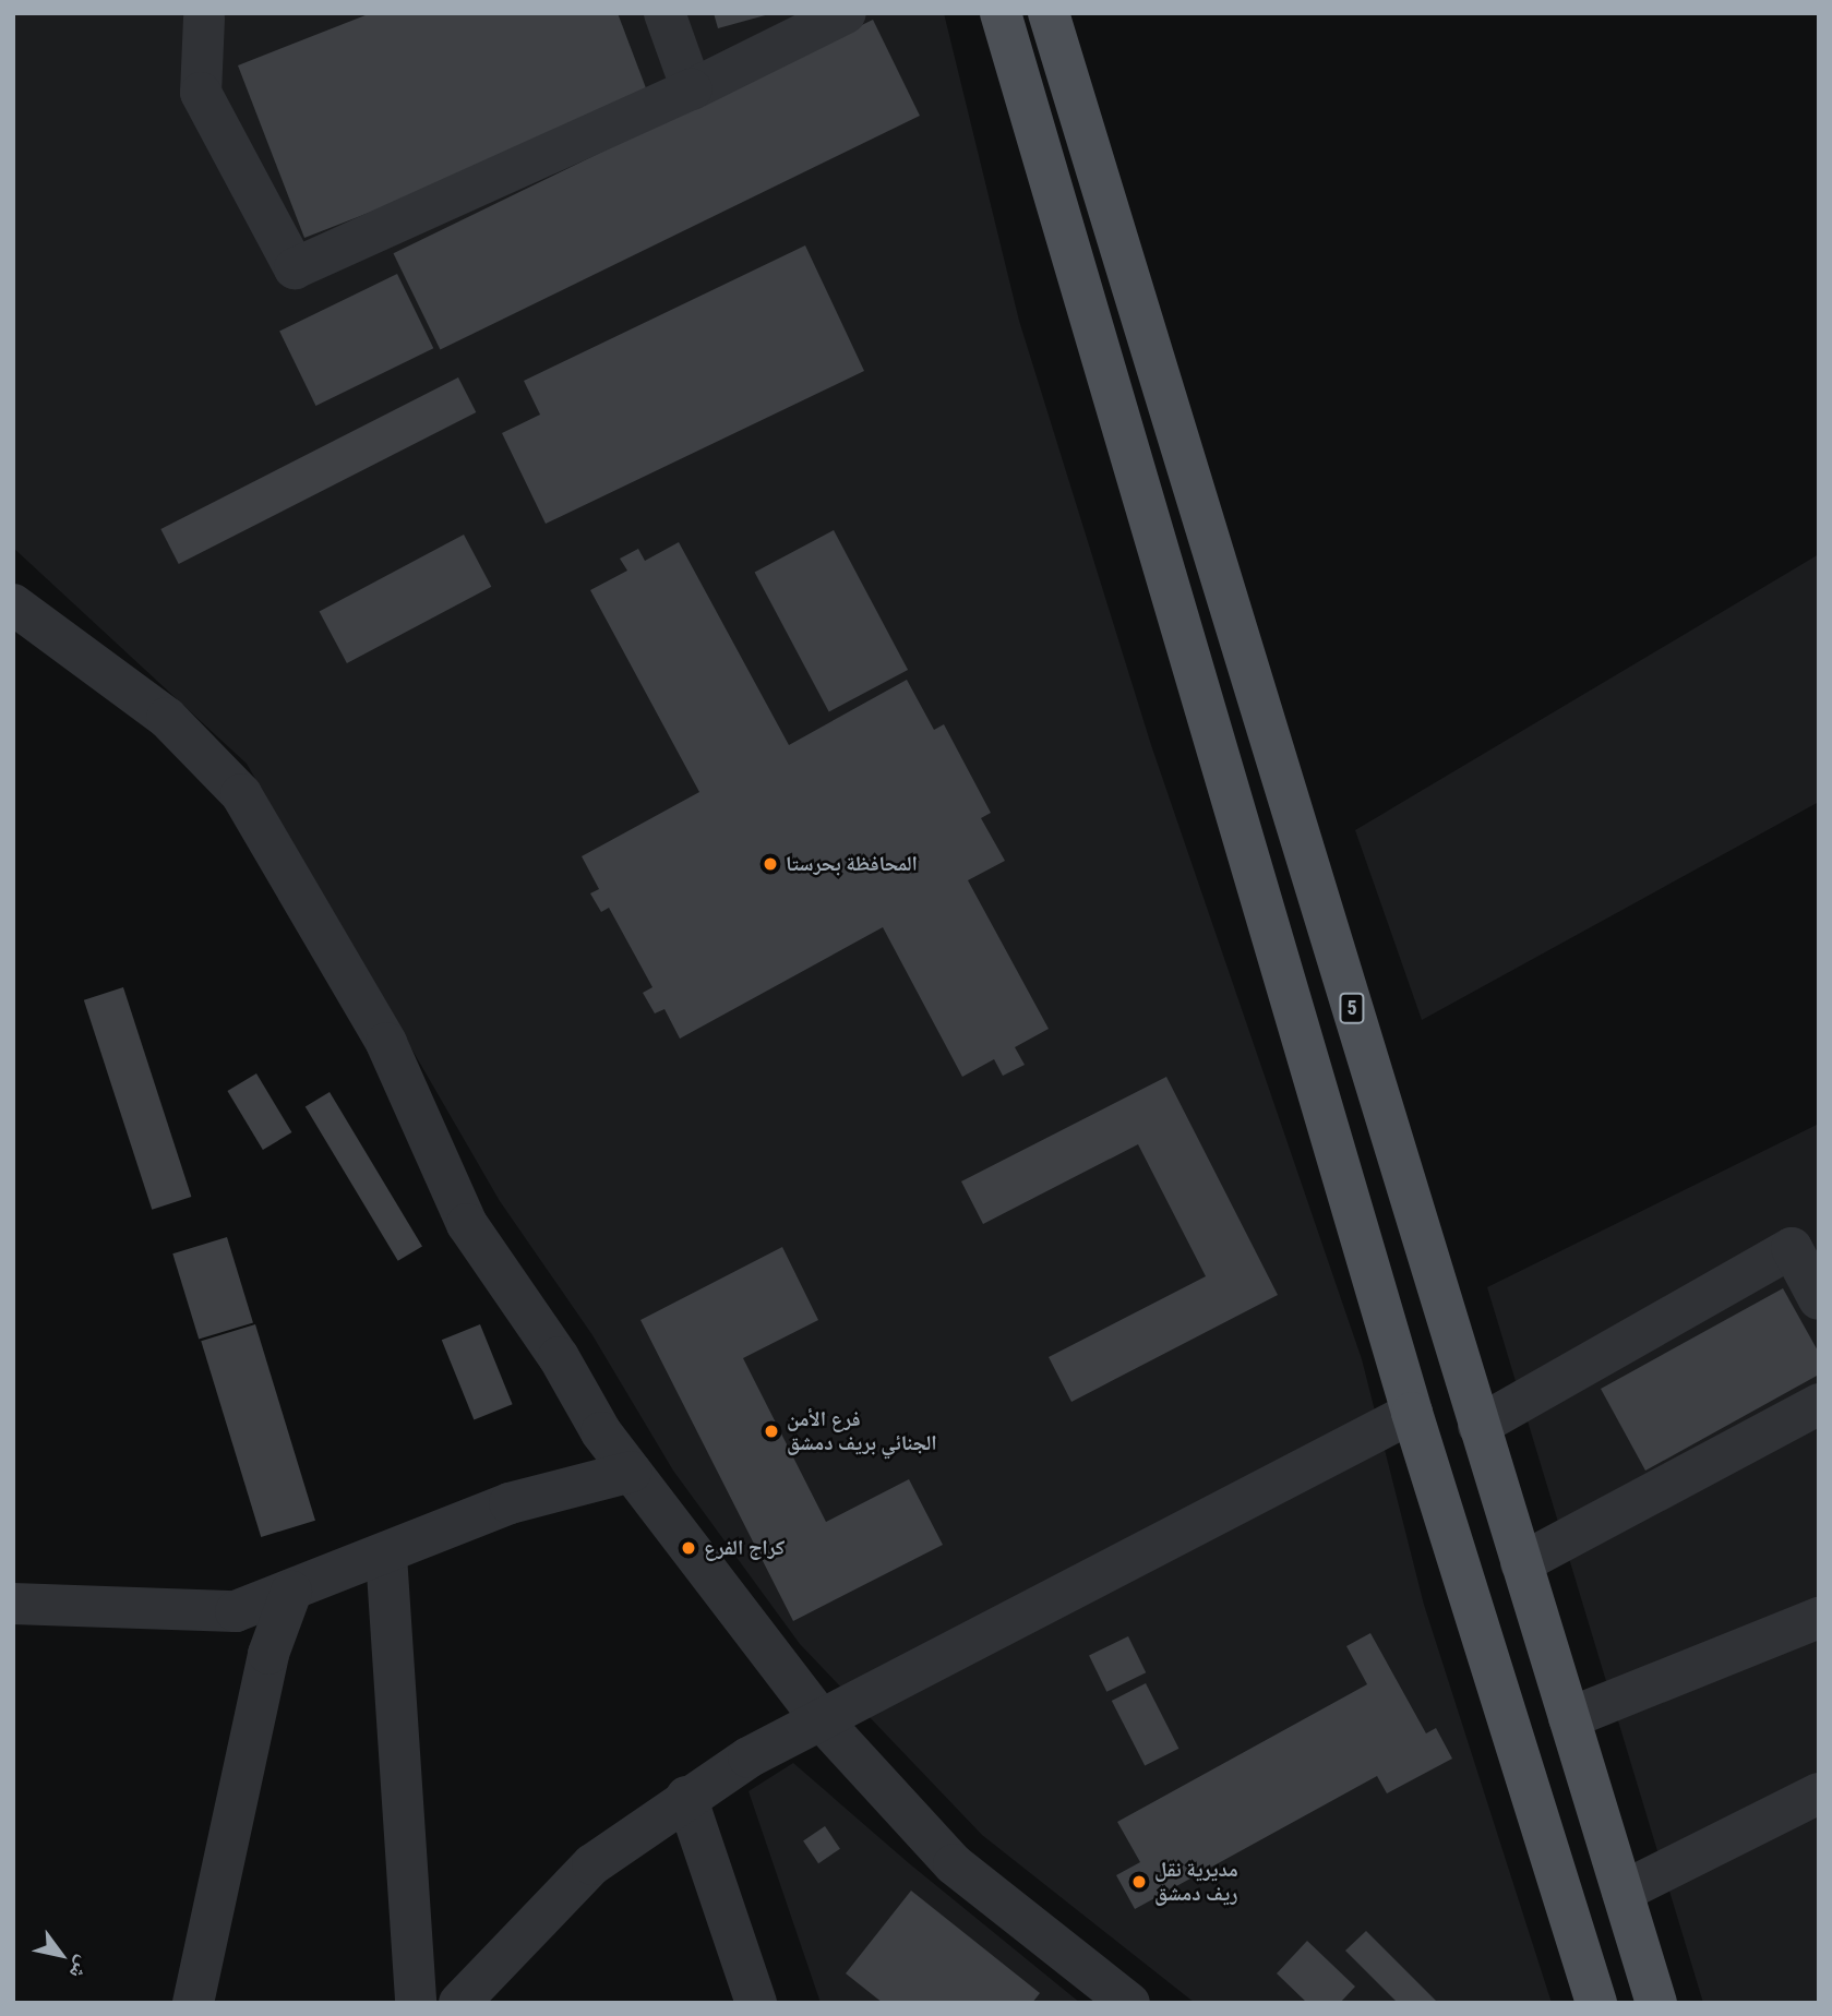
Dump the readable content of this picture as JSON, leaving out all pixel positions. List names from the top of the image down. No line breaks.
{"streets":{"main road":["5"]},"places":["المحافظة بحرستا","فرع الأمن الجنائي بريف دمشق","كراج الفرع","مديرية نقل ريف دمشق"],"north":"bottom right"}
